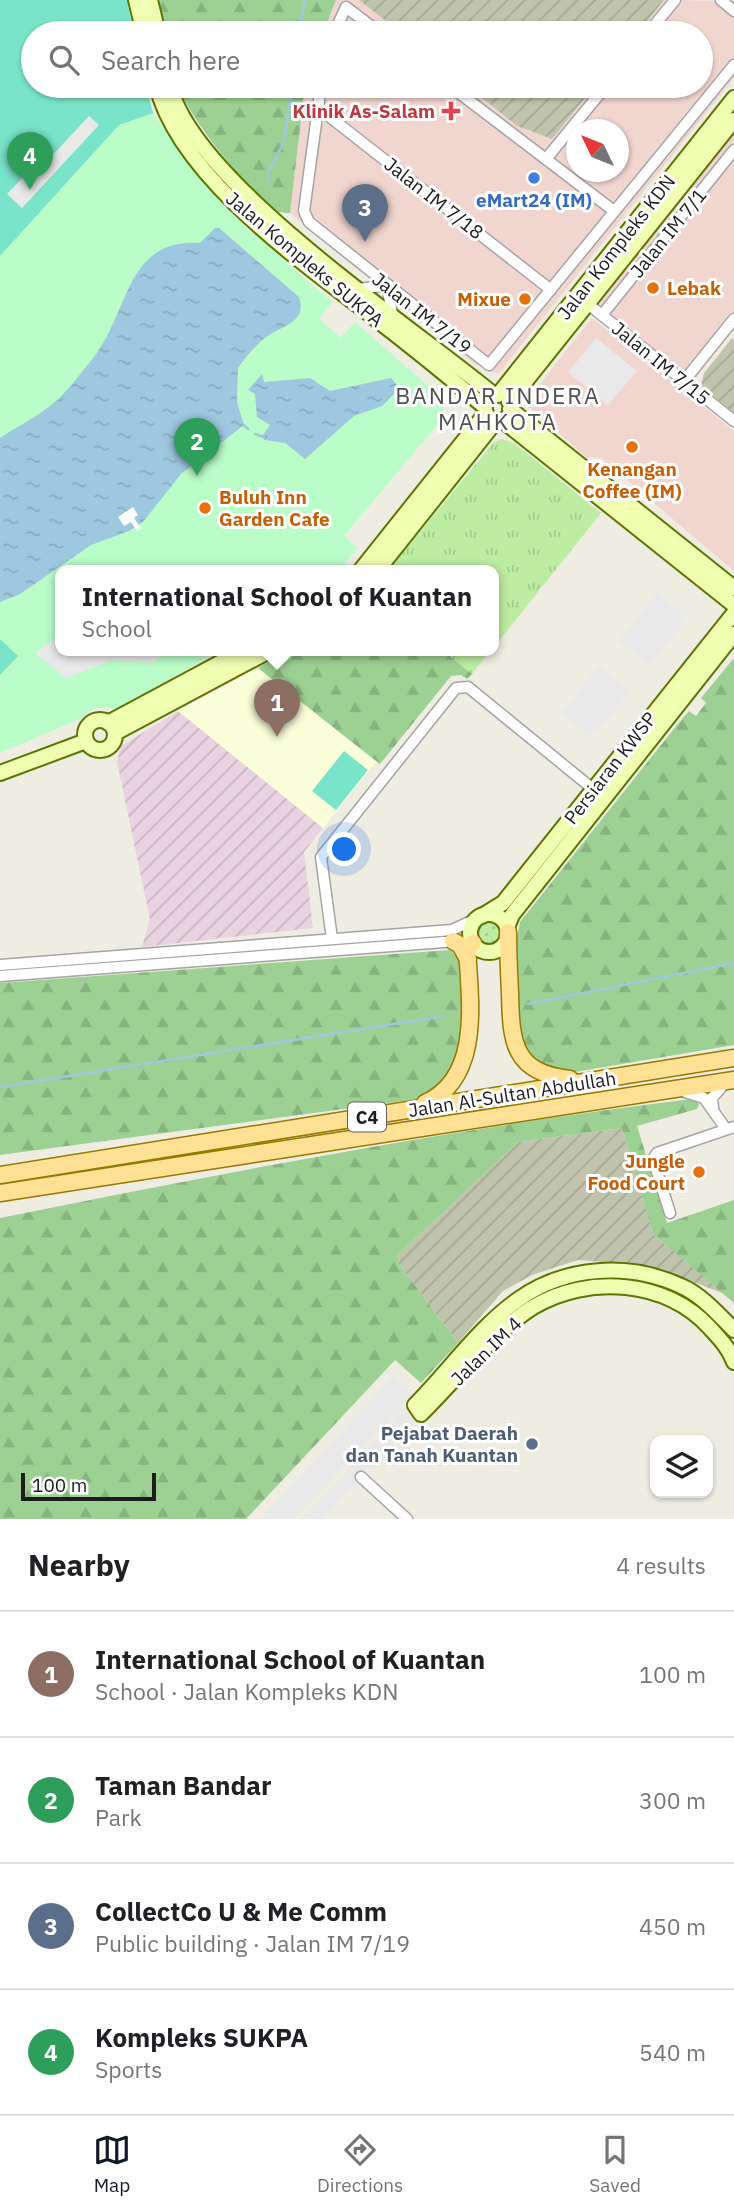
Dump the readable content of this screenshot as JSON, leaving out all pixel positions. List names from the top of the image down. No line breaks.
{"streets":{"main road":["Jalan Al-Sultan Abdullah","C4"],"street":["Jalan IM 7/18","Jalan IM 7/1","Jalan Kompleks KDN","Jalan Kompleks SUKPA","Jalan IM 7/19","Jalan IM 7/15","Persiaran KWSP","Jalan IM 4"]},"crossings":[["Jalan IM 7/18","Jalan IM 7/19"],["Jalan IM 7/1","Jalan IM 7/15"],["Jalan Kompleks KDN","Jalan Kompleks SUKPA"],["Jalan Kompleks KDN","Jalan IM 7/15"]],"districts":["BANDAR INDERA MAHKOTA"],"places":{"health":["Klinik As-Salam"],"other":["eMart24 (IM)","Lebak","Mixue","Kenangan Coffee (IM)","Buluh Inn Garden Cafe","Jungle Food Court","Pejabat Daerah dan Tanah Kuantan"]},"scale_bar":"100 m","north":"top left","page":{"search":"Search here","pins":["4","3","2","1"],"popup":["International School of Kuantan","School"],"scale":"100 m","heading":["Nearby","4 results"],"list":[{"mark":"1","name":"International School of Kuantan","note":"School · Jalan Kompleks KDN","value":"100 m"},{"mark":"2","name":"Taman Bandar","note":"Park","value":"300 m"},{"mark":"3","name":"CollectCo U & Me Comm","note":"Public building · Jalan IM 7/19","value":"450 m"},{"mark":"4","name":"Kompleks SUKPA","note":"Sports","value":"540 m"}],"nav":["Map","Directions","Saved"]}}
